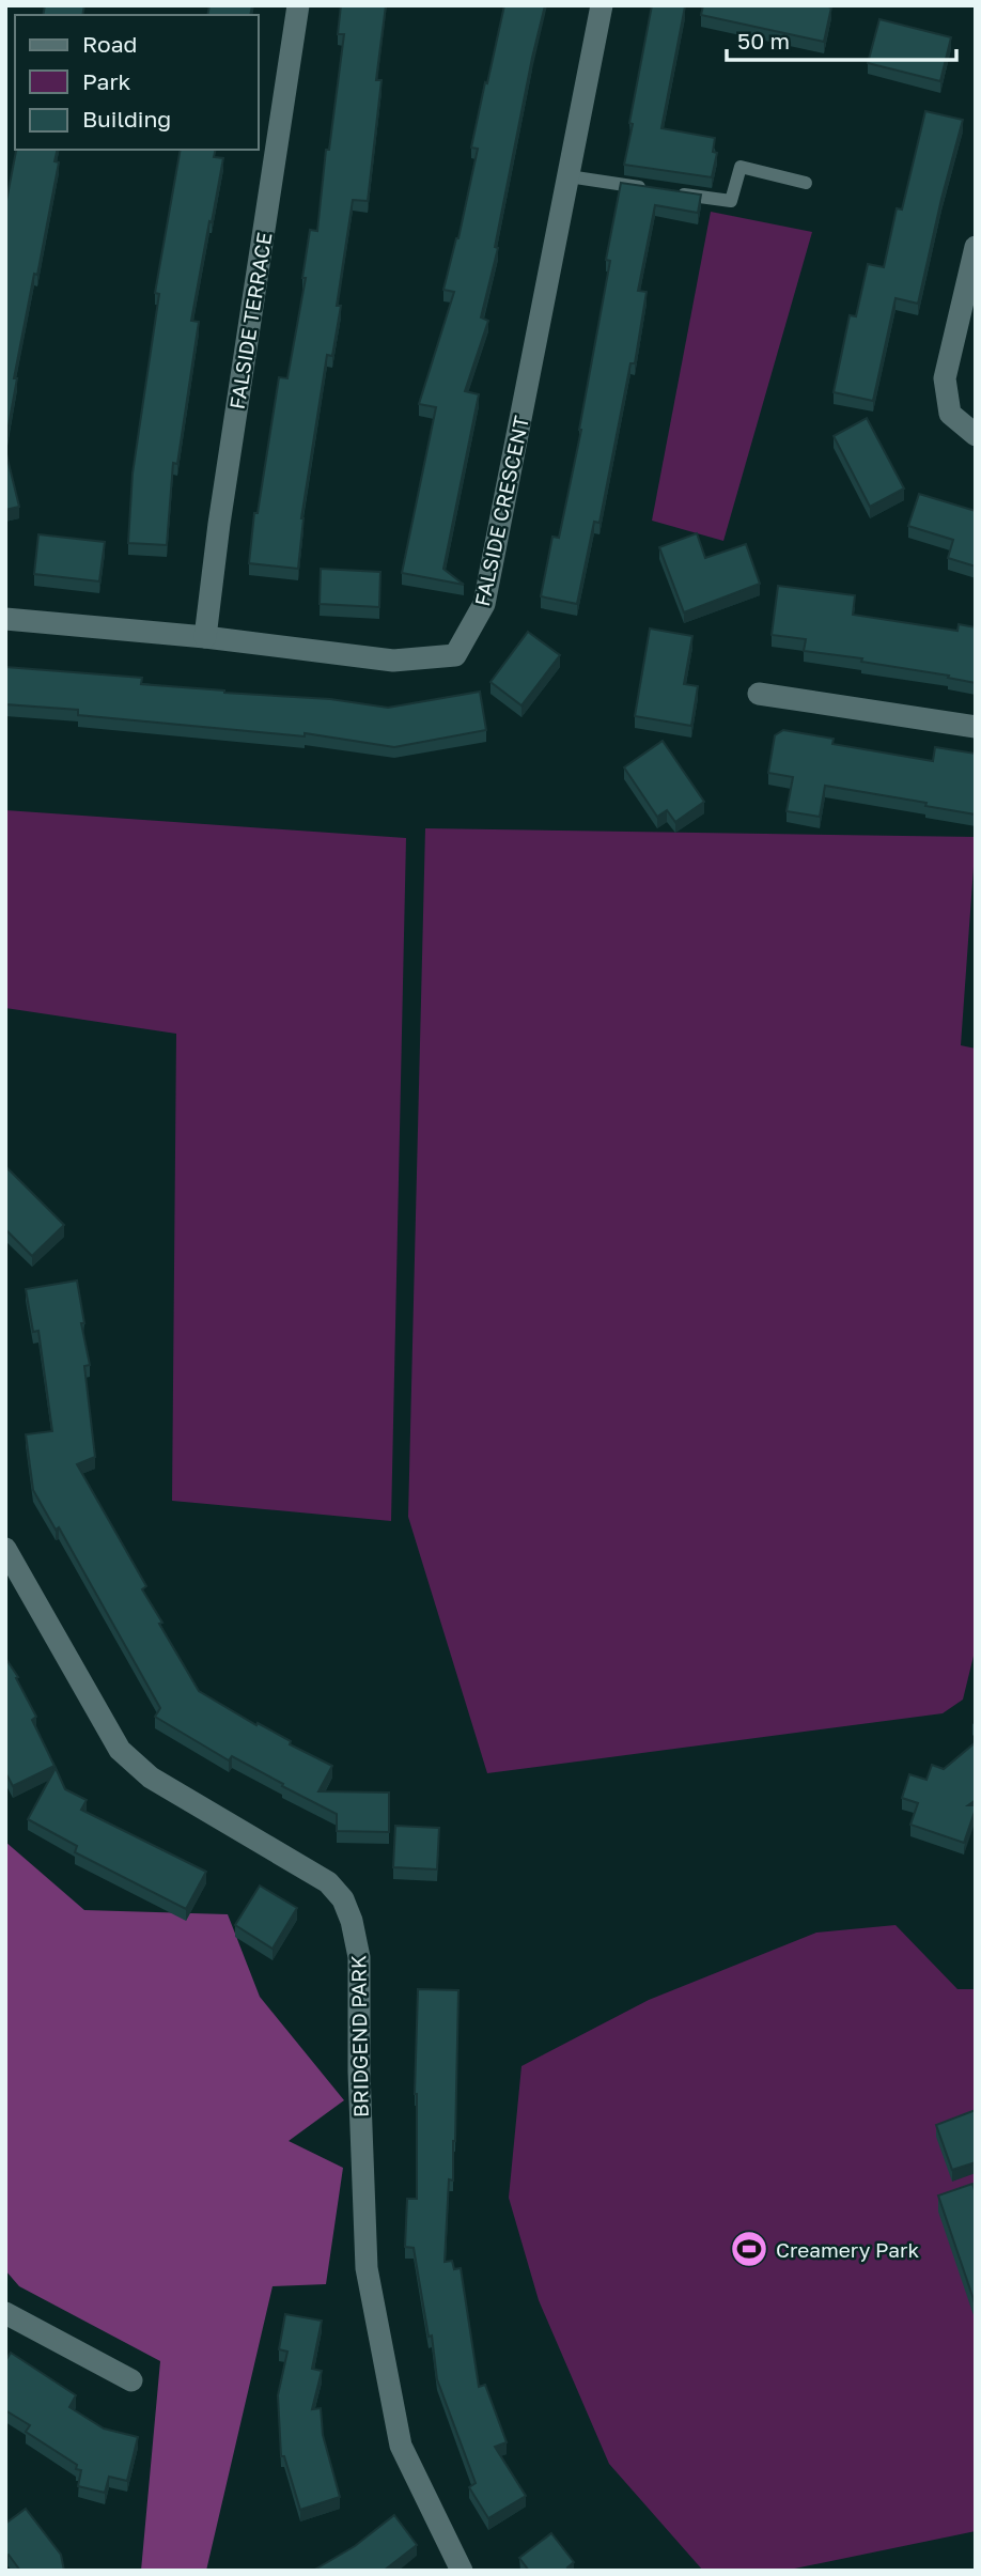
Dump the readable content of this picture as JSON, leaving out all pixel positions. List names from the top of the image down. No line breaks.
{"streets":{"street":["FALSIDE TERRACE","FALSIDE CRESCENT","BRIDGEND PARK"]},"crossings":[["FALSIDE TERRACE","FALSIDE CRESCENT"]],"places":{"sports":["Creamery Park"]},"legend":["Road","Park","Building"],"scale_bar":"50 m"}
